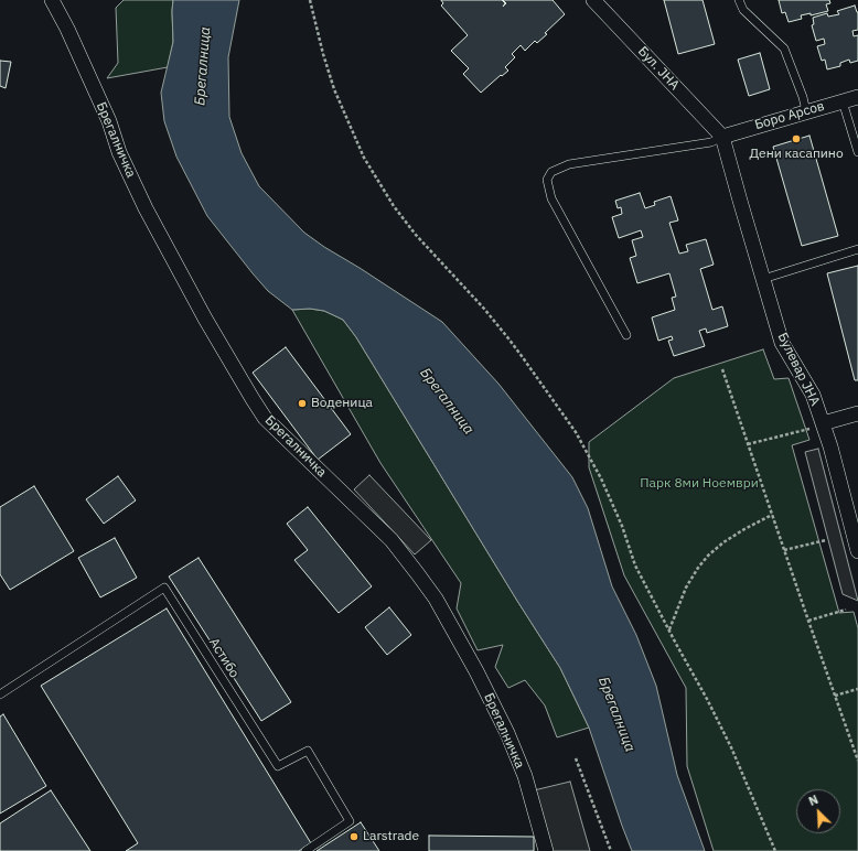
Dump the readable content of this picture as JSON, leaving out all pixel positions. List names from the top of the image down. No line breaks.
{"streets":{"street":["Бул. ЈНА","Боро Арсов","Брегалничка","Булевар ЈНА"],"lane":["Астибо"]},"crossings":[["Бул. ЈНА","Боро Арсов"],["Бул. ЈНА","Булевар ЈНА"],["Боро Арсов","Булевар ЈНА"]],"water":["Брегалница"],"parks":["Парк 8ми Ноември"],"places":["Дени касапино","Воденица","Larstrade"],"north":"top left"}
